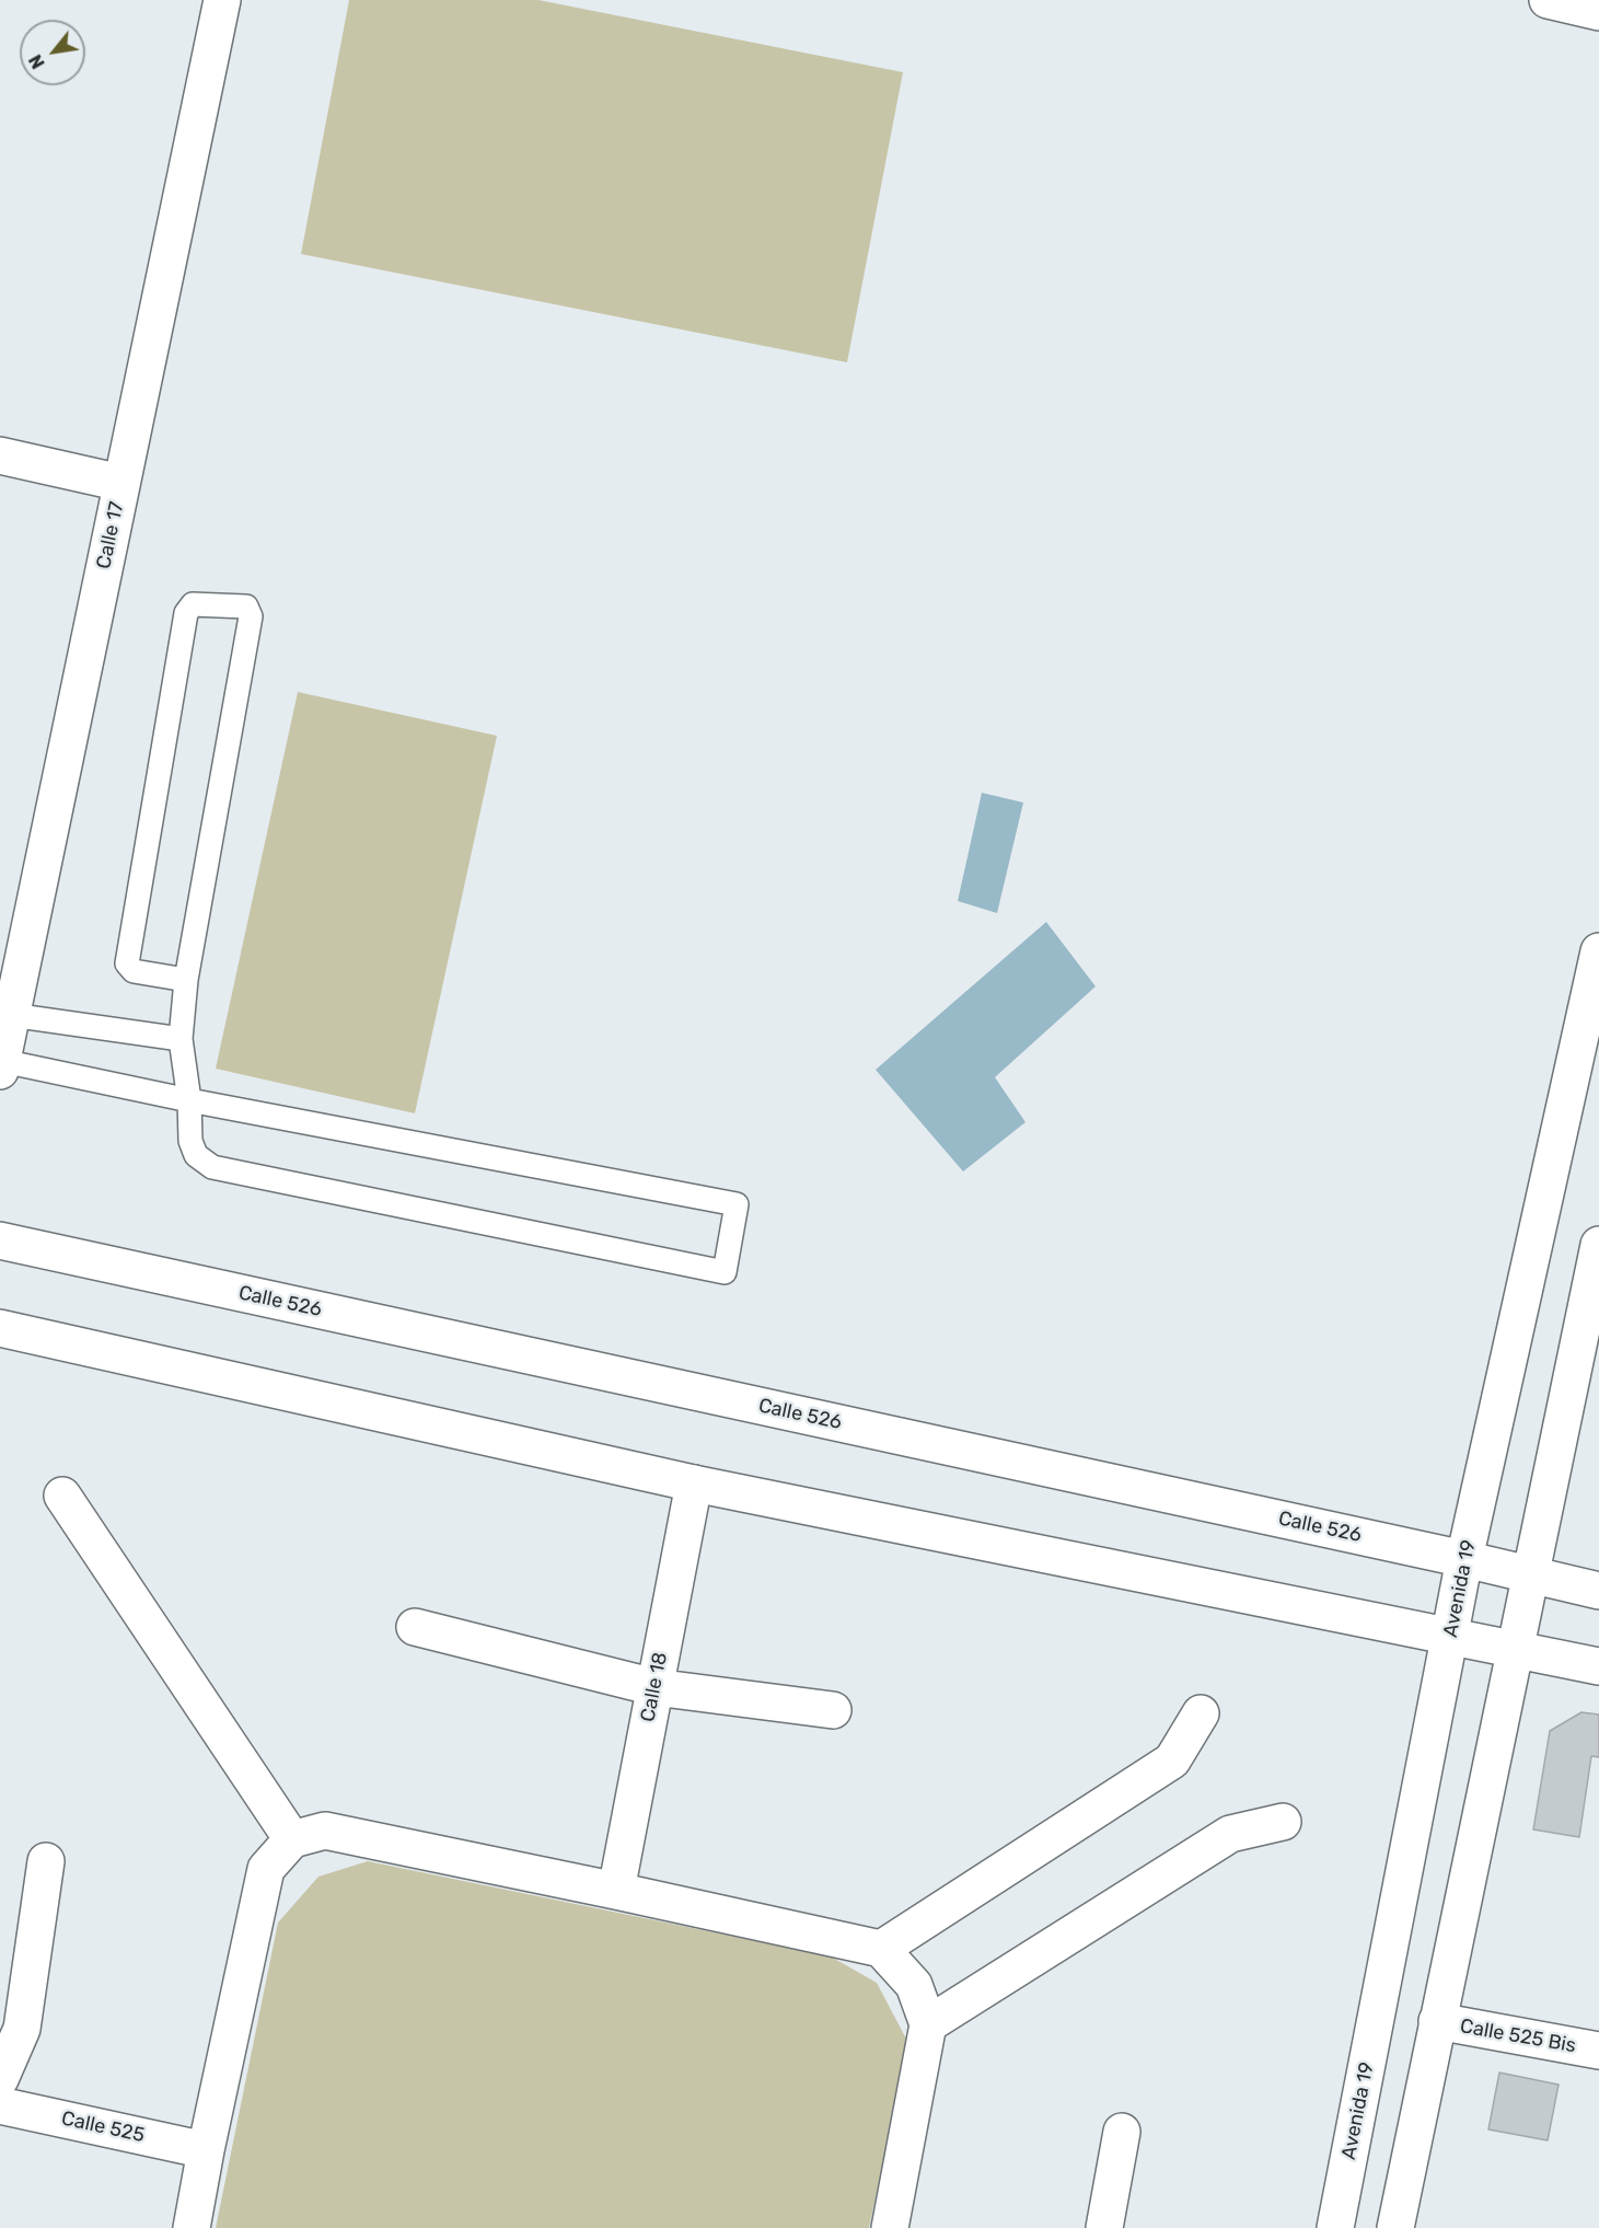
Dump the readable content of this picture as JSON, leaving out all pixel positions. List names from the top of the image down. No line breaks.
{"streets":{"main road":["Calle 17","Calle 526","Avenida 19","Calle 18","Calle 525 Bis","Calle 525"]},"crossings":[["Calle 526","Avenida 19"]],"north":"bottom left"}
